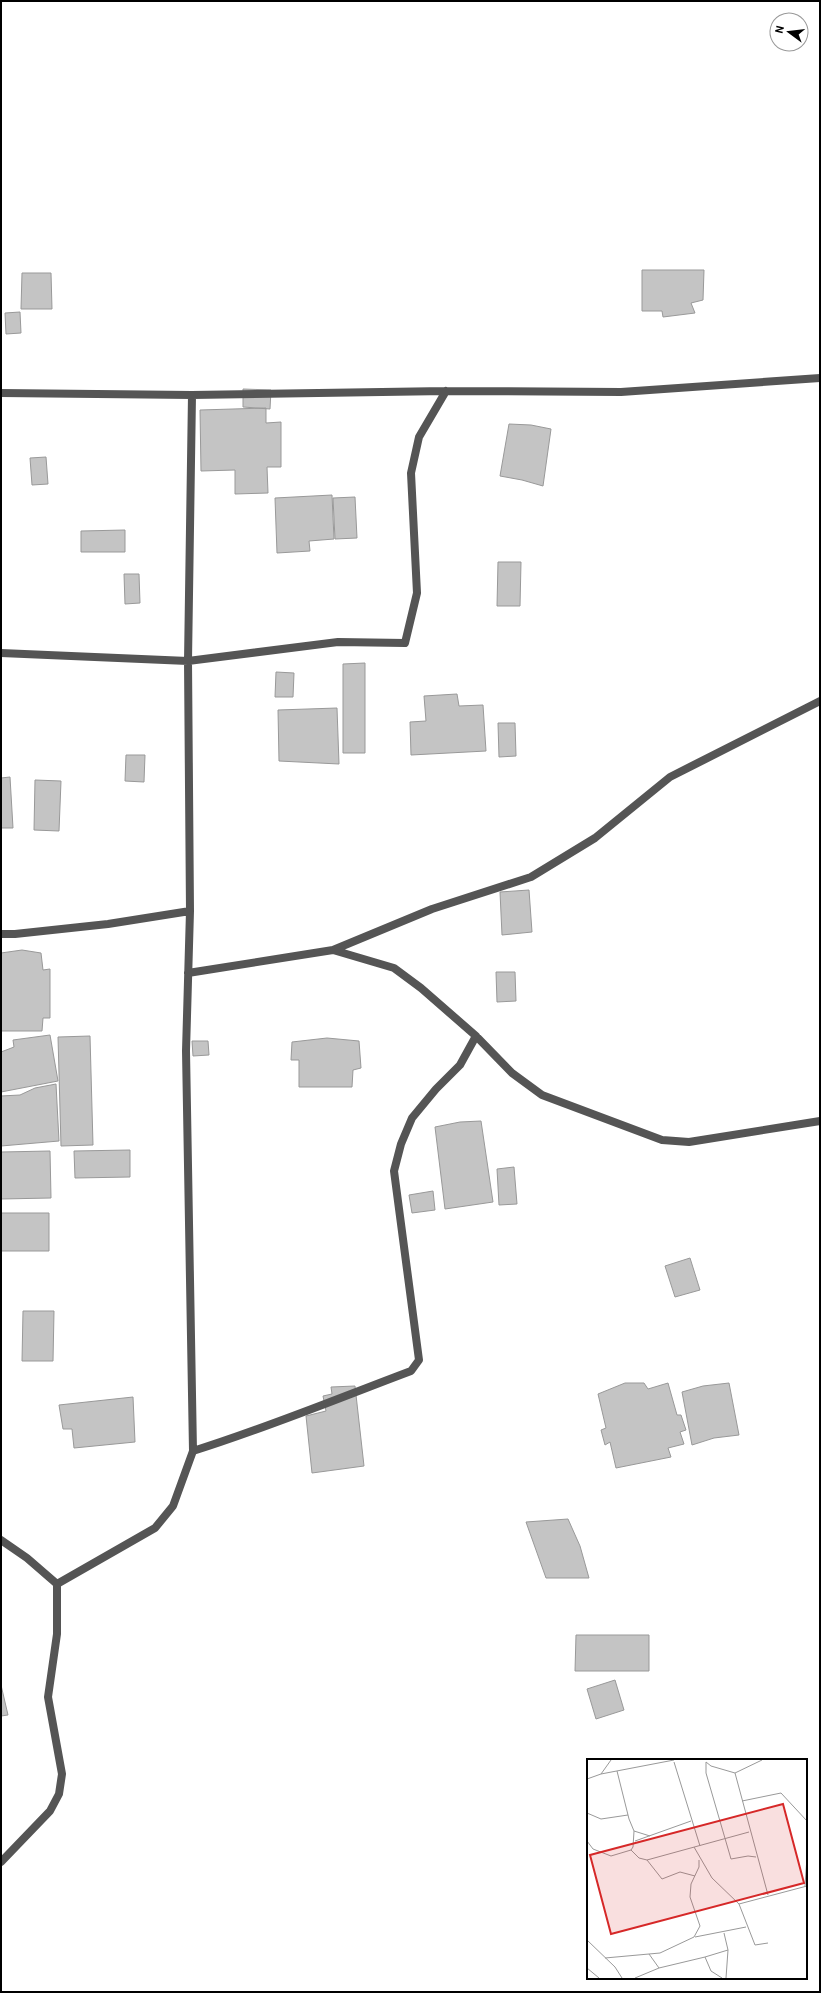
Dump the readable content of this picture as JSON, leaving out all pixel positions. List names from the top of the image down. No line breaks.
{"north":"left"}
